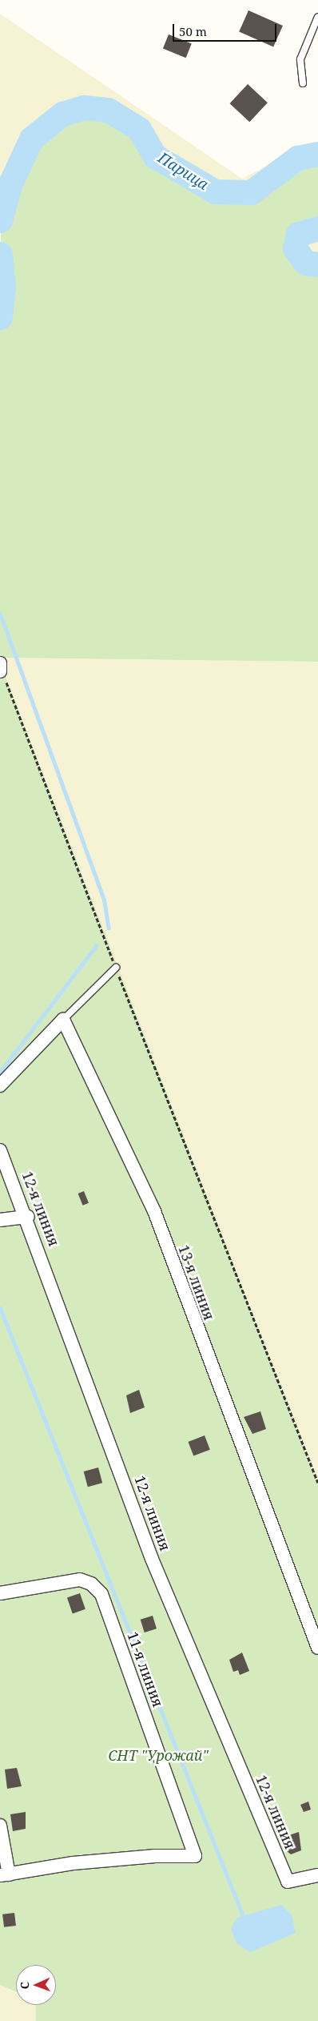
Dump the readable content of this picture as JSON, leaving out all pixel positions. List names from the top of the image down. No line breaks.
{"streets":{"street":["12-я линия","13-я линия","11-я линия"]},"water":["Парица"],"parks":["СНТ \"Урожай\""],"scale_bar":"50 m","north":"left"}
